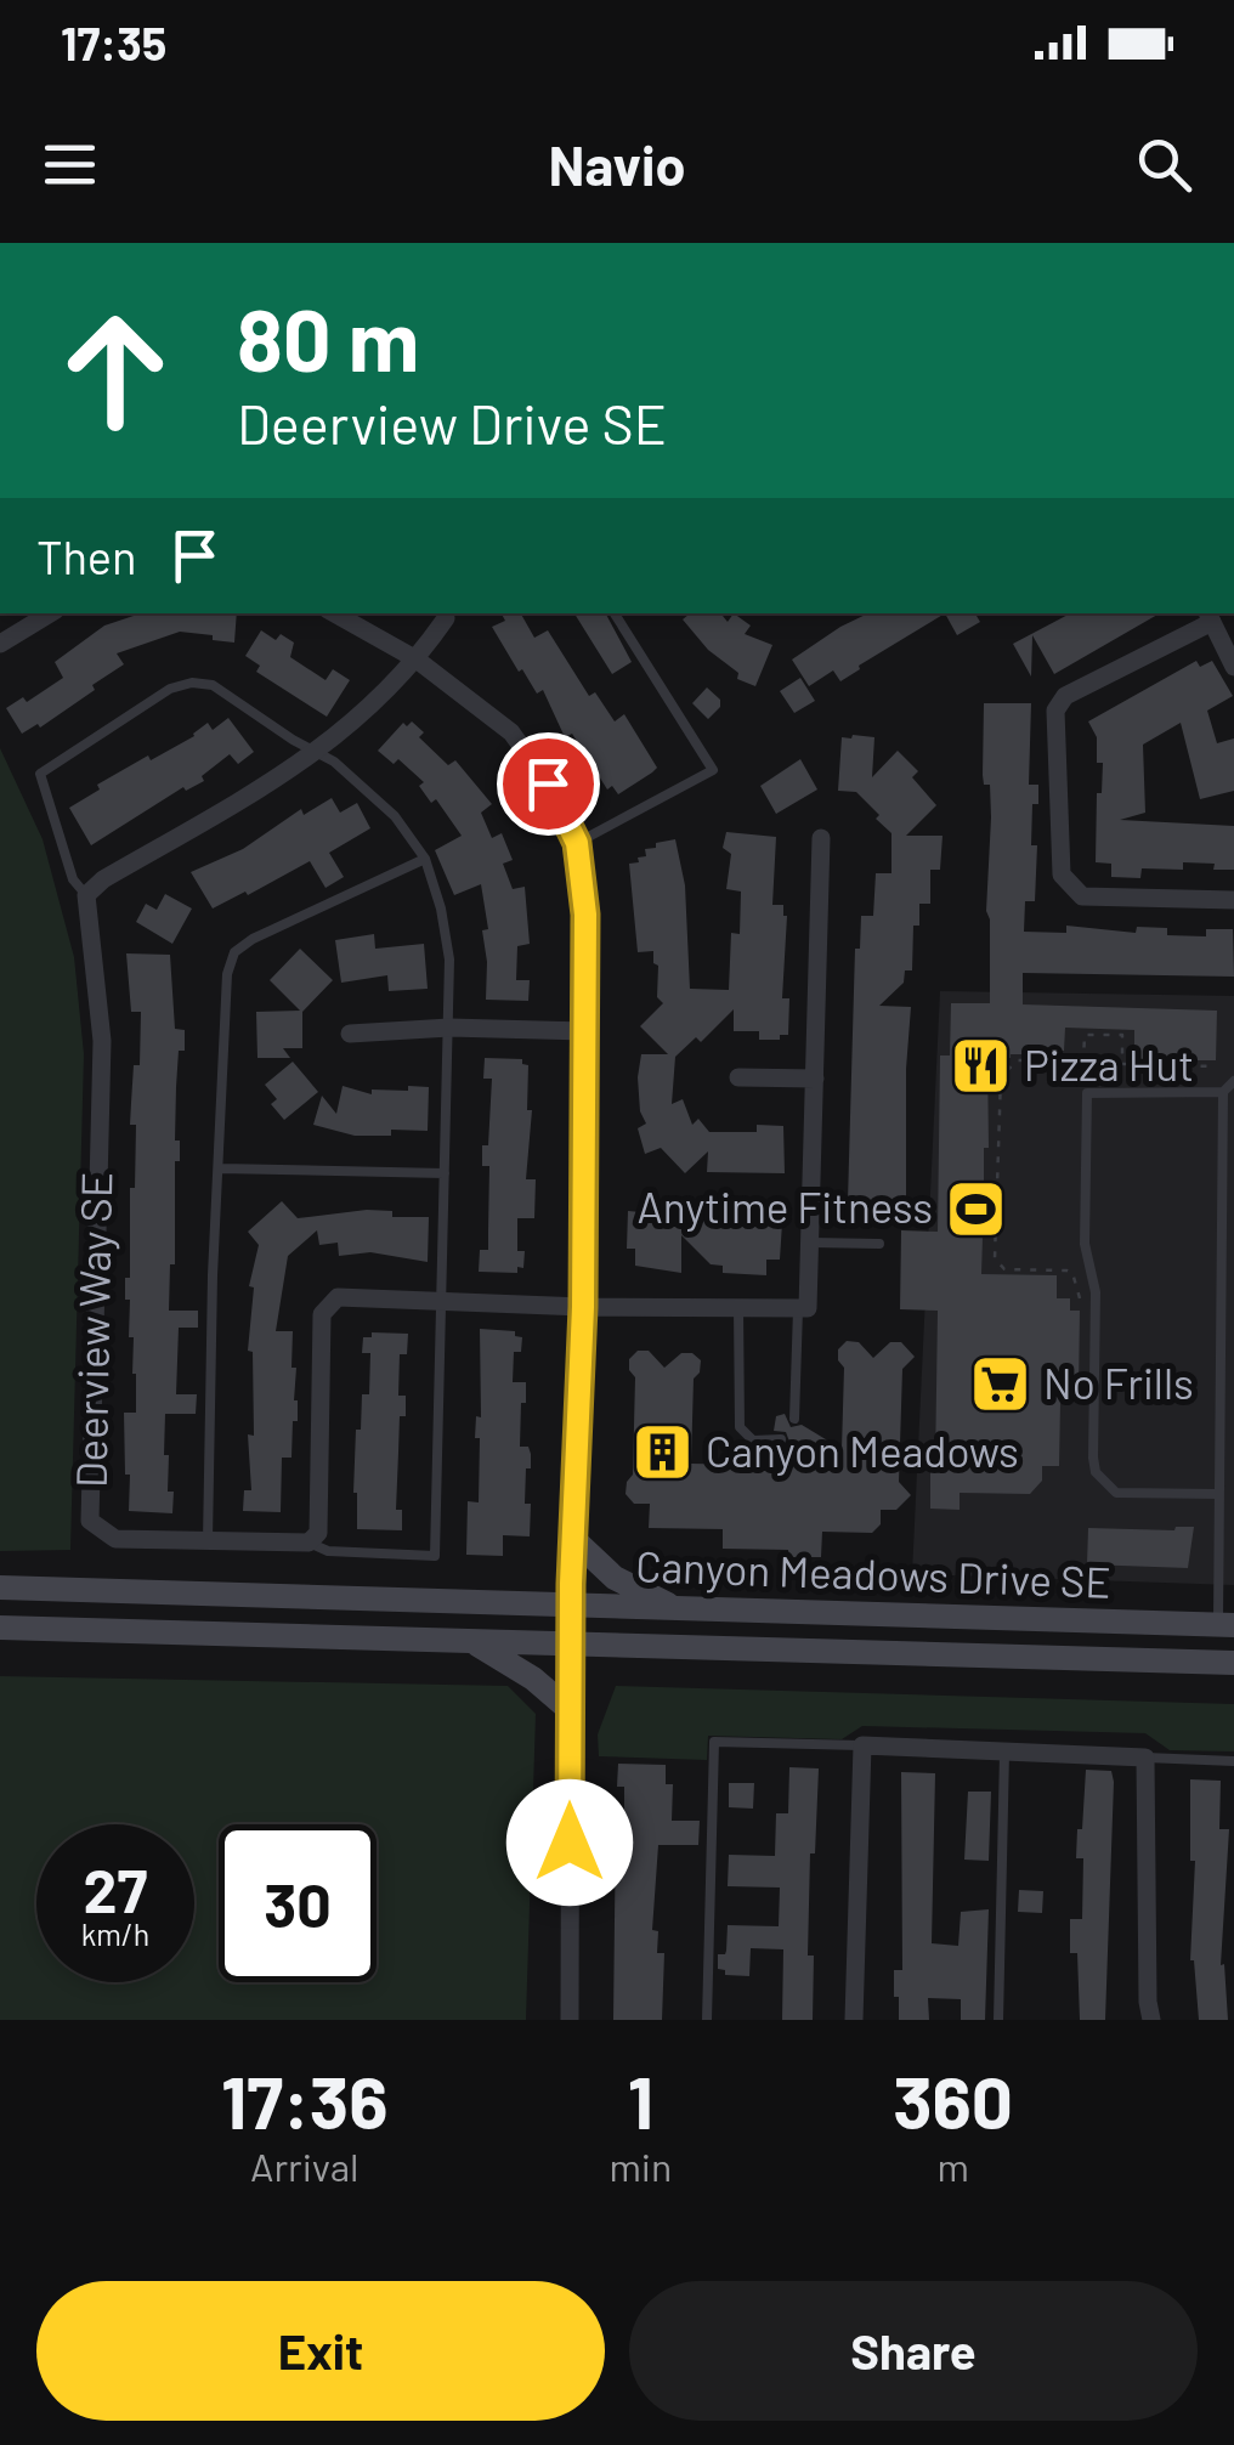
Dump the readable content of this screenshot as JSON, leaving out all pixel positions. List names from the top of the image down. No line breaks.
{"streets":{"street":["Deerview Way SE","Canyon Meadows Drive SE"]},"places":{"restaurant":["Pizza Hut"],"sports":["Anytime Fitness"],"supermarket":["No Frills"],"building":["Canyon Meadows"]},"page":{"status":"17:35","header":"Navio","turn":["80 m","Deerview Drive SE"],"then":"Then","speed":"27 km/h","limit":"30","eta":["17:36","Arrival","1","min","360","m"],"buttons":["Exit","Share"]}}
